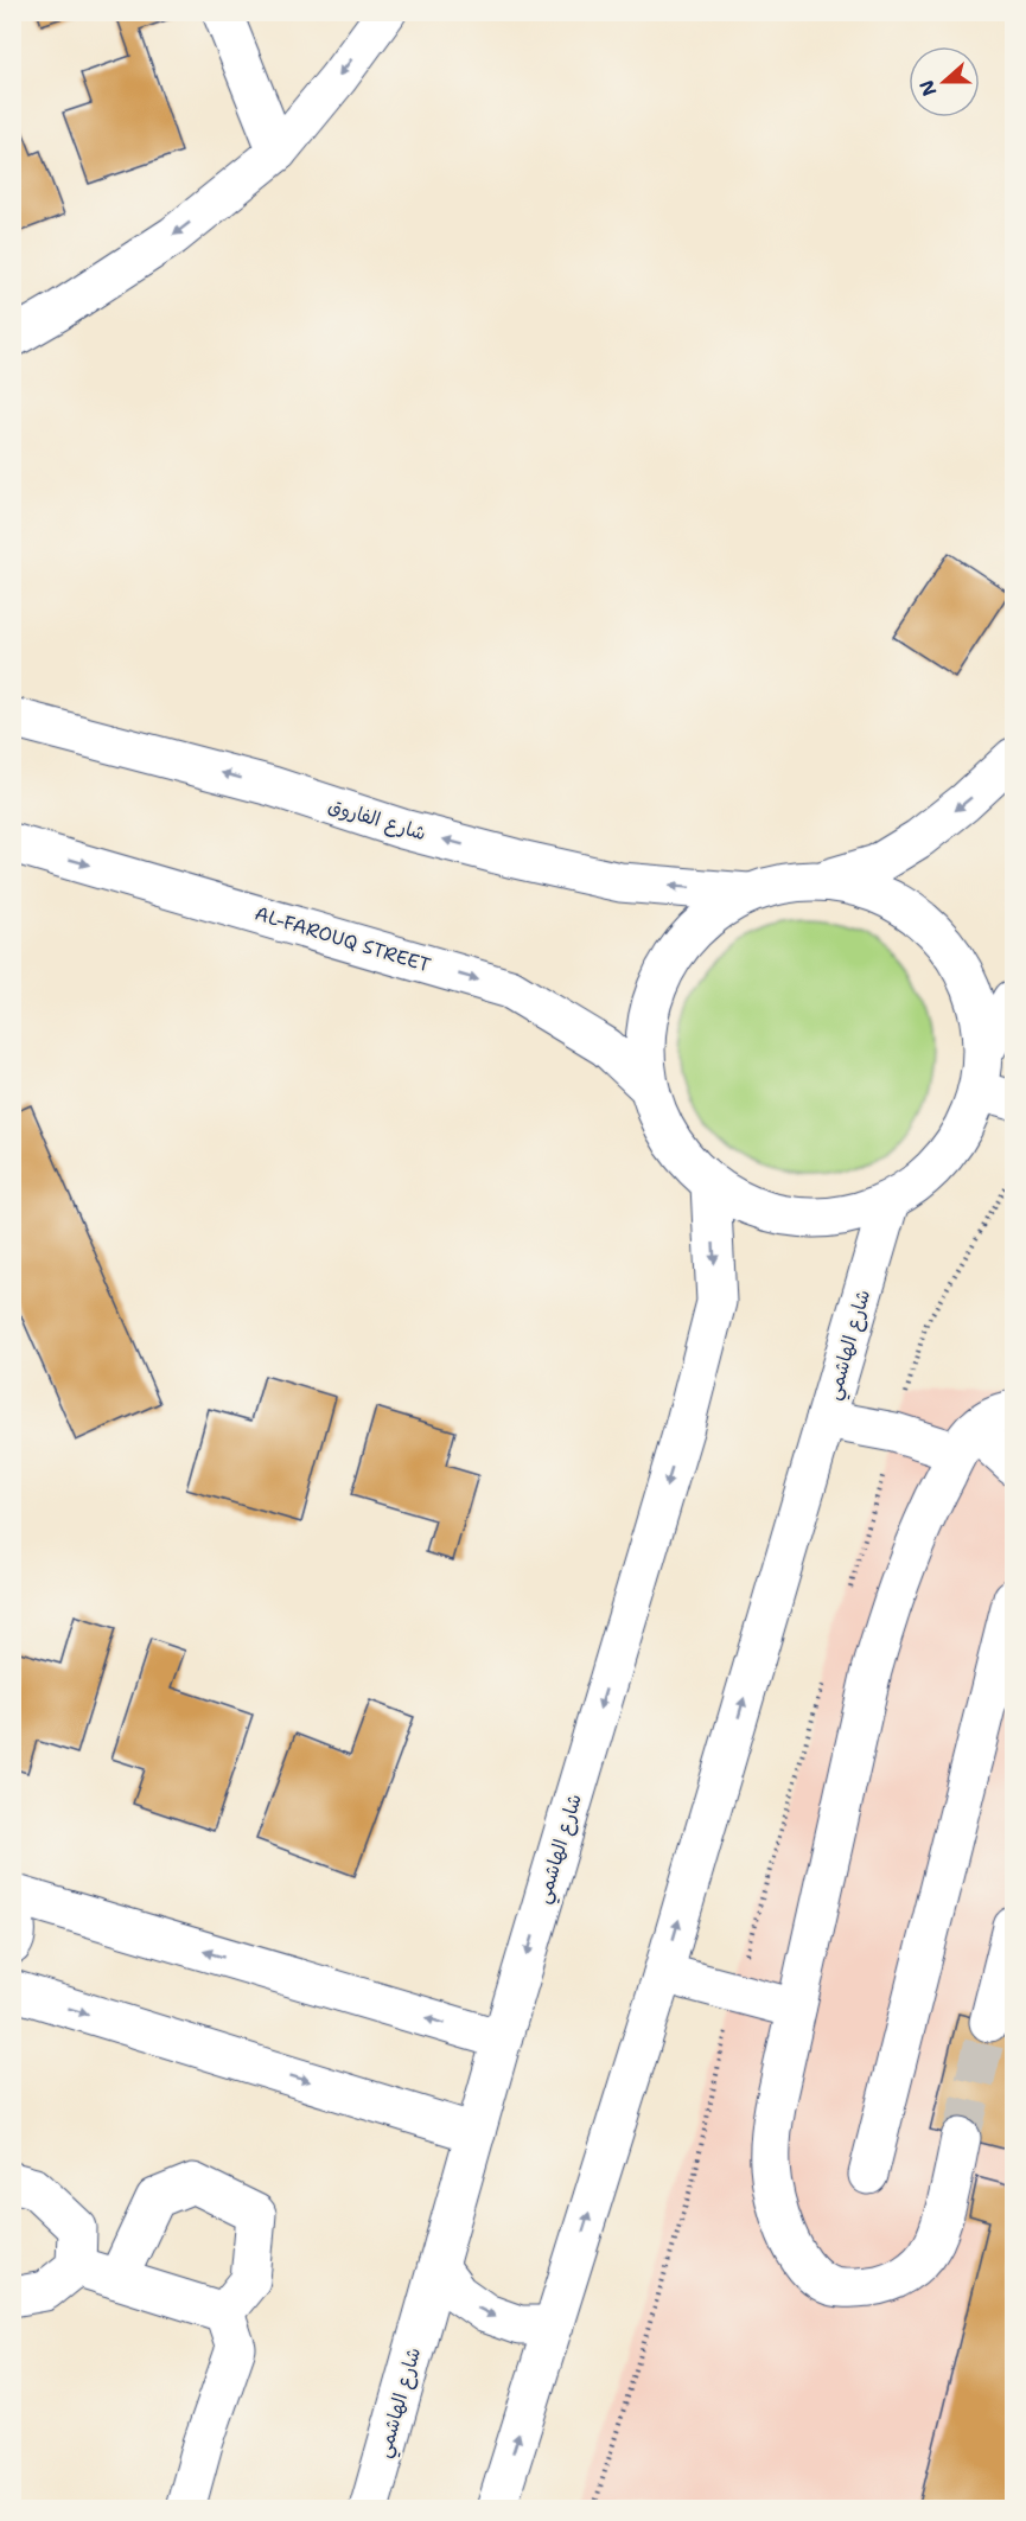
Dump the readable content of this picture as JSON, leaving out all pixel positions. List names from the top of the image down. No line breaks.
{"streets":{"street":["شارع الفاروق","AL-FAROUQ STREET","شارع الهاشمي"]},"one_way":["شارع الفاروق","AL-FAROUQ STREET"],"north":"left"}
